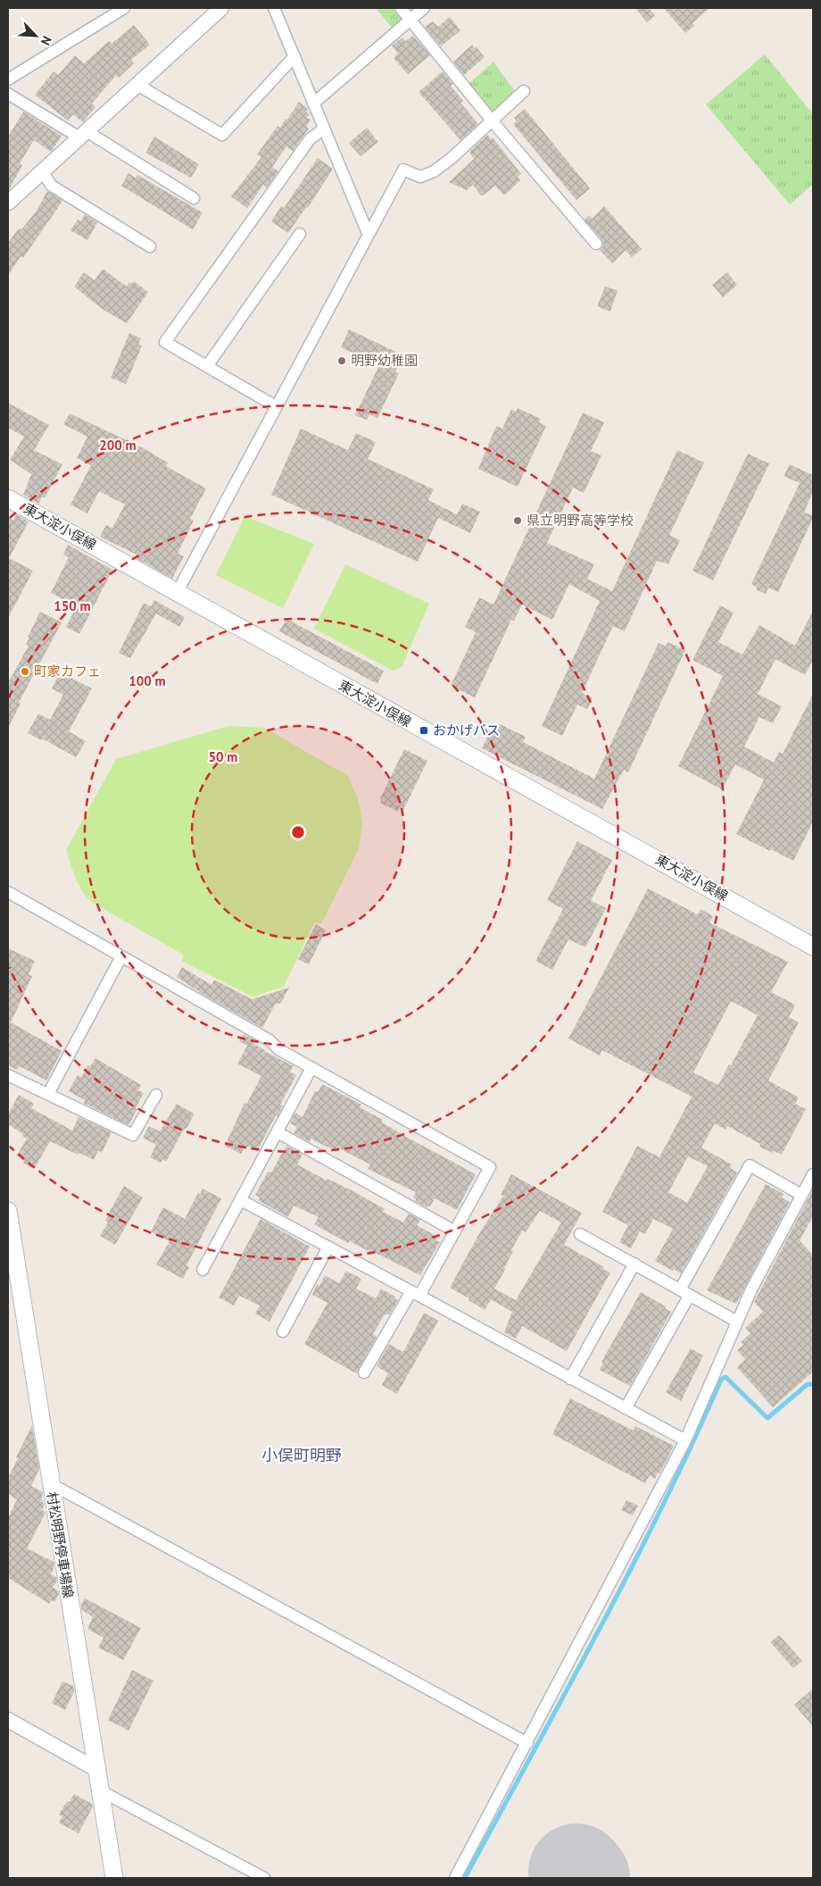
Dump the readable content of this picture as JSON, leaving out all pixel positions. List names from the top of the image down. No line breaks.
{"streets":{"main road":["東大淀小俣線","村松明野停車場線"]},"districts":["小俣町明野"],"places":{"other":["明野幼稚園","県立明野高等学校","町家カフェ"],"transit":["おかげバス"]},"north":"bottom right","rings":["200 m","150 m","100 m","50 m"]}
